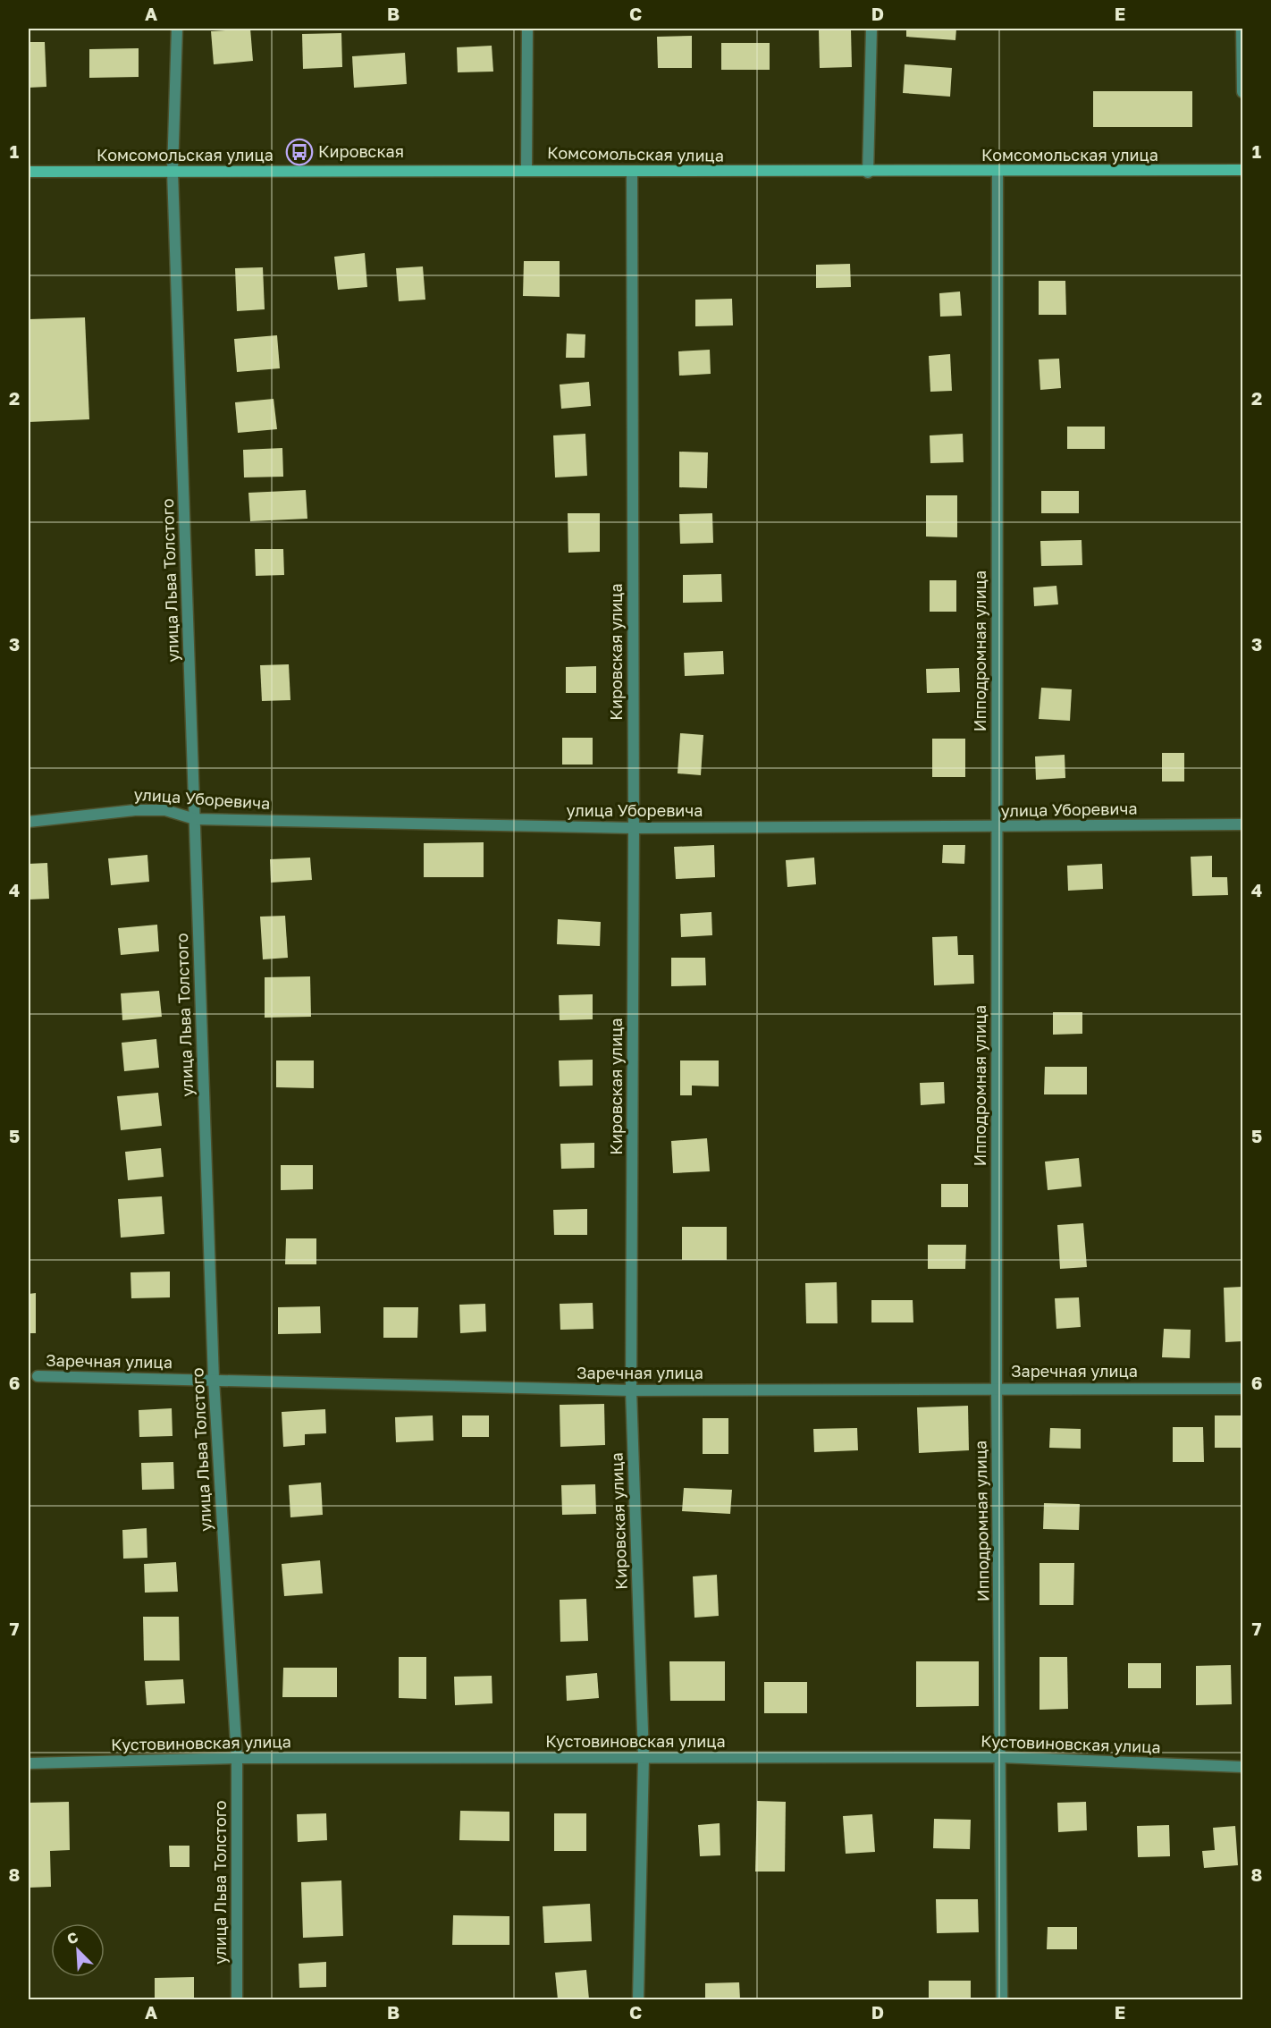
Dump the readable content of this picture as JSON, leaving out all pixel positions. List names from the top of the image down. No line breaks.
{"streets":{"main road":["Комсомольская улица"],"street":["улица Льва Толстого","Ипподромная улица","Кировская улица","улица Уборевича","Заречная улица","Кустовиновская улица"]},"crossings":[["Комсомольская улица","улица Льва Толстого"],["Комсомольская улица","Ипподромная улица"],["Комсомольская улица","Кировская улица"],["улица Льва Толстого","улица Уборевича"],["улица Льва Толстого","Заречная улица"],["улица Льва Толстого","Кустовиновская улица"],["Ипподромная улица","улица Уборевича"],["Ипподромная улица","Заречная улица"],["Ипподромная улица","Кустовиновская улица"],["Кировская улица","улица Уборевича"],["Кировская улица","Заречная улица"],["Кировская улица","Кустовиновская улица"]],"places":{"bus stop":["Кировская"]},"north":"top left","grid":{"columns":["A","B","C","D","E"],"rows":["1","2","3","4","5","6","7","8"]}}
